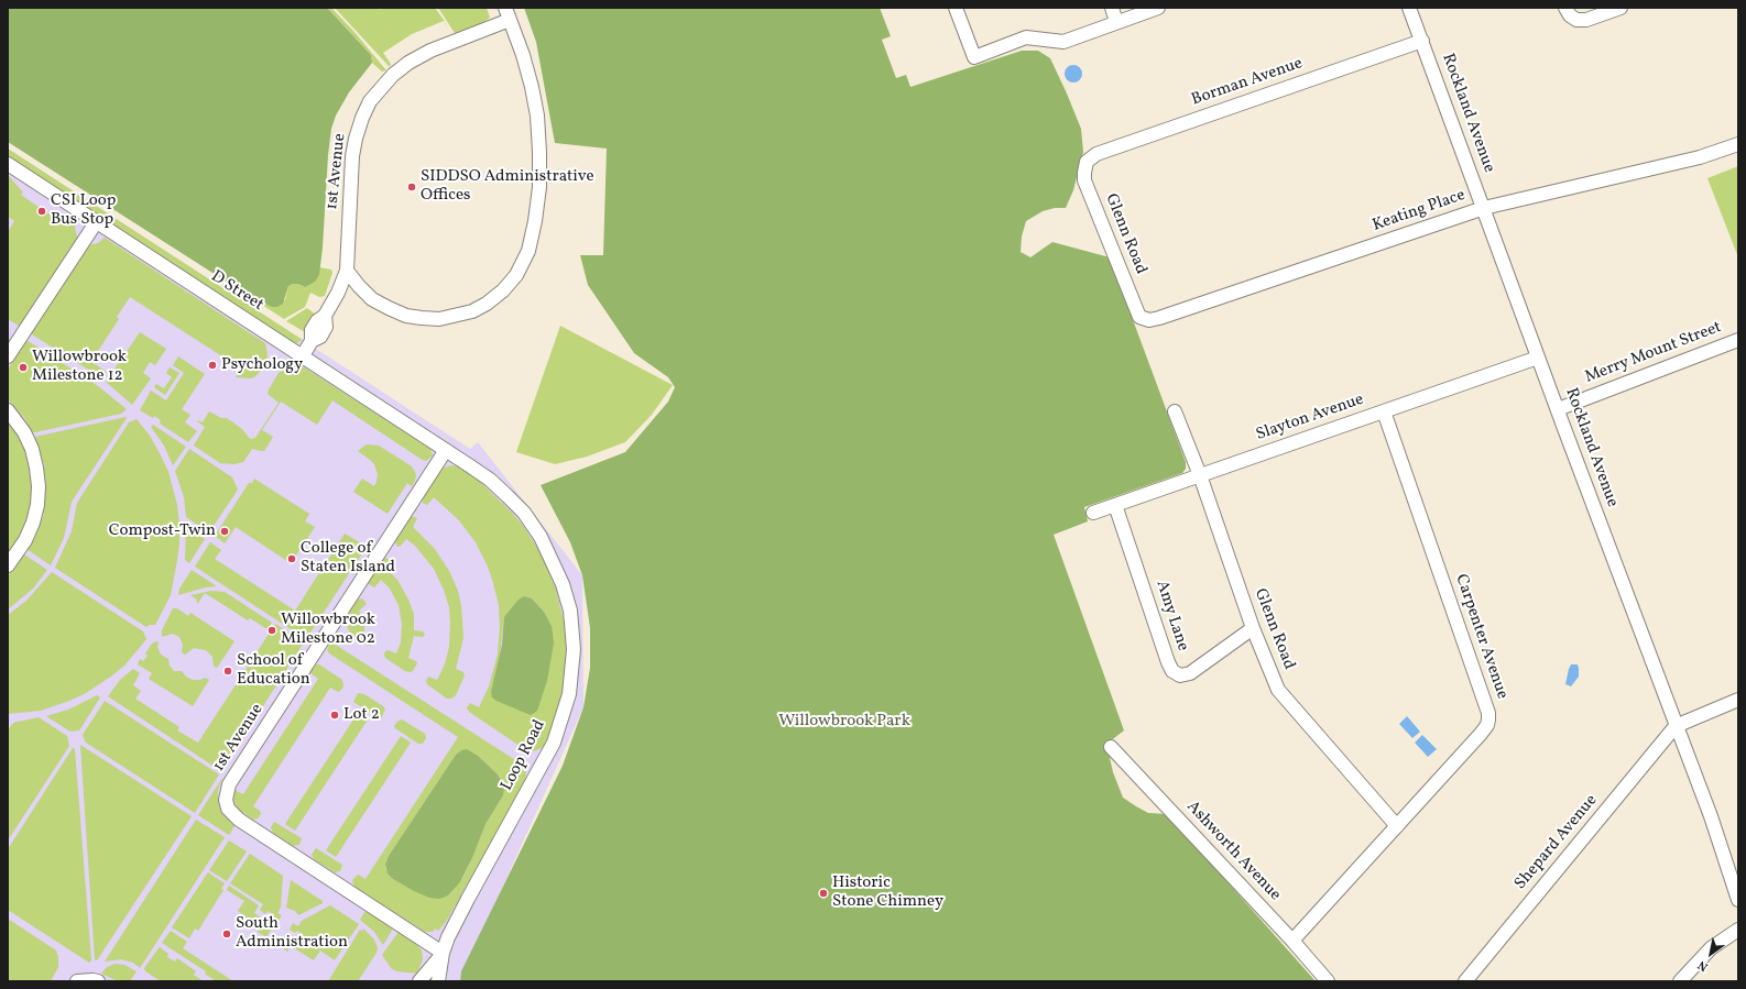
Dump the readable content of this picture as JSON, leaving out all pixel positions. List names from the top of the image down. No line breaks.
{"streets":{"street":["Borman Avenue","Rockland Avenue","1st Avenue","Keating Place","Glenn Road","D Street","Merry Mount Street","Slayton Avenue","Amy Lane","Carpenter Avenue","Loop Road","Shepard Avenue","Ashworth Avenue"]},"crossings":[["Borman Avenue","Rockland Avenue"],["Borman Avenue","Glenn Road"],["Rockland Avenue","Keating Place"],["Rockland Avenue","Merry Mount Street"],["Rockland Avenue","Slayton Avenue"],["Rockland Avenue","Shepard Avenue"],["1st Avenue","D Street"],["1st Avenue","Loop Road"],["Keating Place","Glenn Road"],["Glenn Road","Slayton Avenue"],["Glenn Road","Amy Lane"],["Glenn Road","Carpenter Avenue"],["D Street","Loop Road"],["Slayton Avenue","Amy Lane"],["Slayton Avenue","Carpenter Avenue"],["Carpenter Avenue","Ashworth Avenue"]],"parks":["Willowbrook Park"],"places":["SIDDSO Administrative Offices","CSI Loop Bus Stop","Psychology","Willowbrook Milestone 12","Compost-Twin","College of Staten Island","Willowbrook Milestone 02","School of Education","Lot 2","Historic Stone Chimney","South Administration"],"north":"bottom left"}
